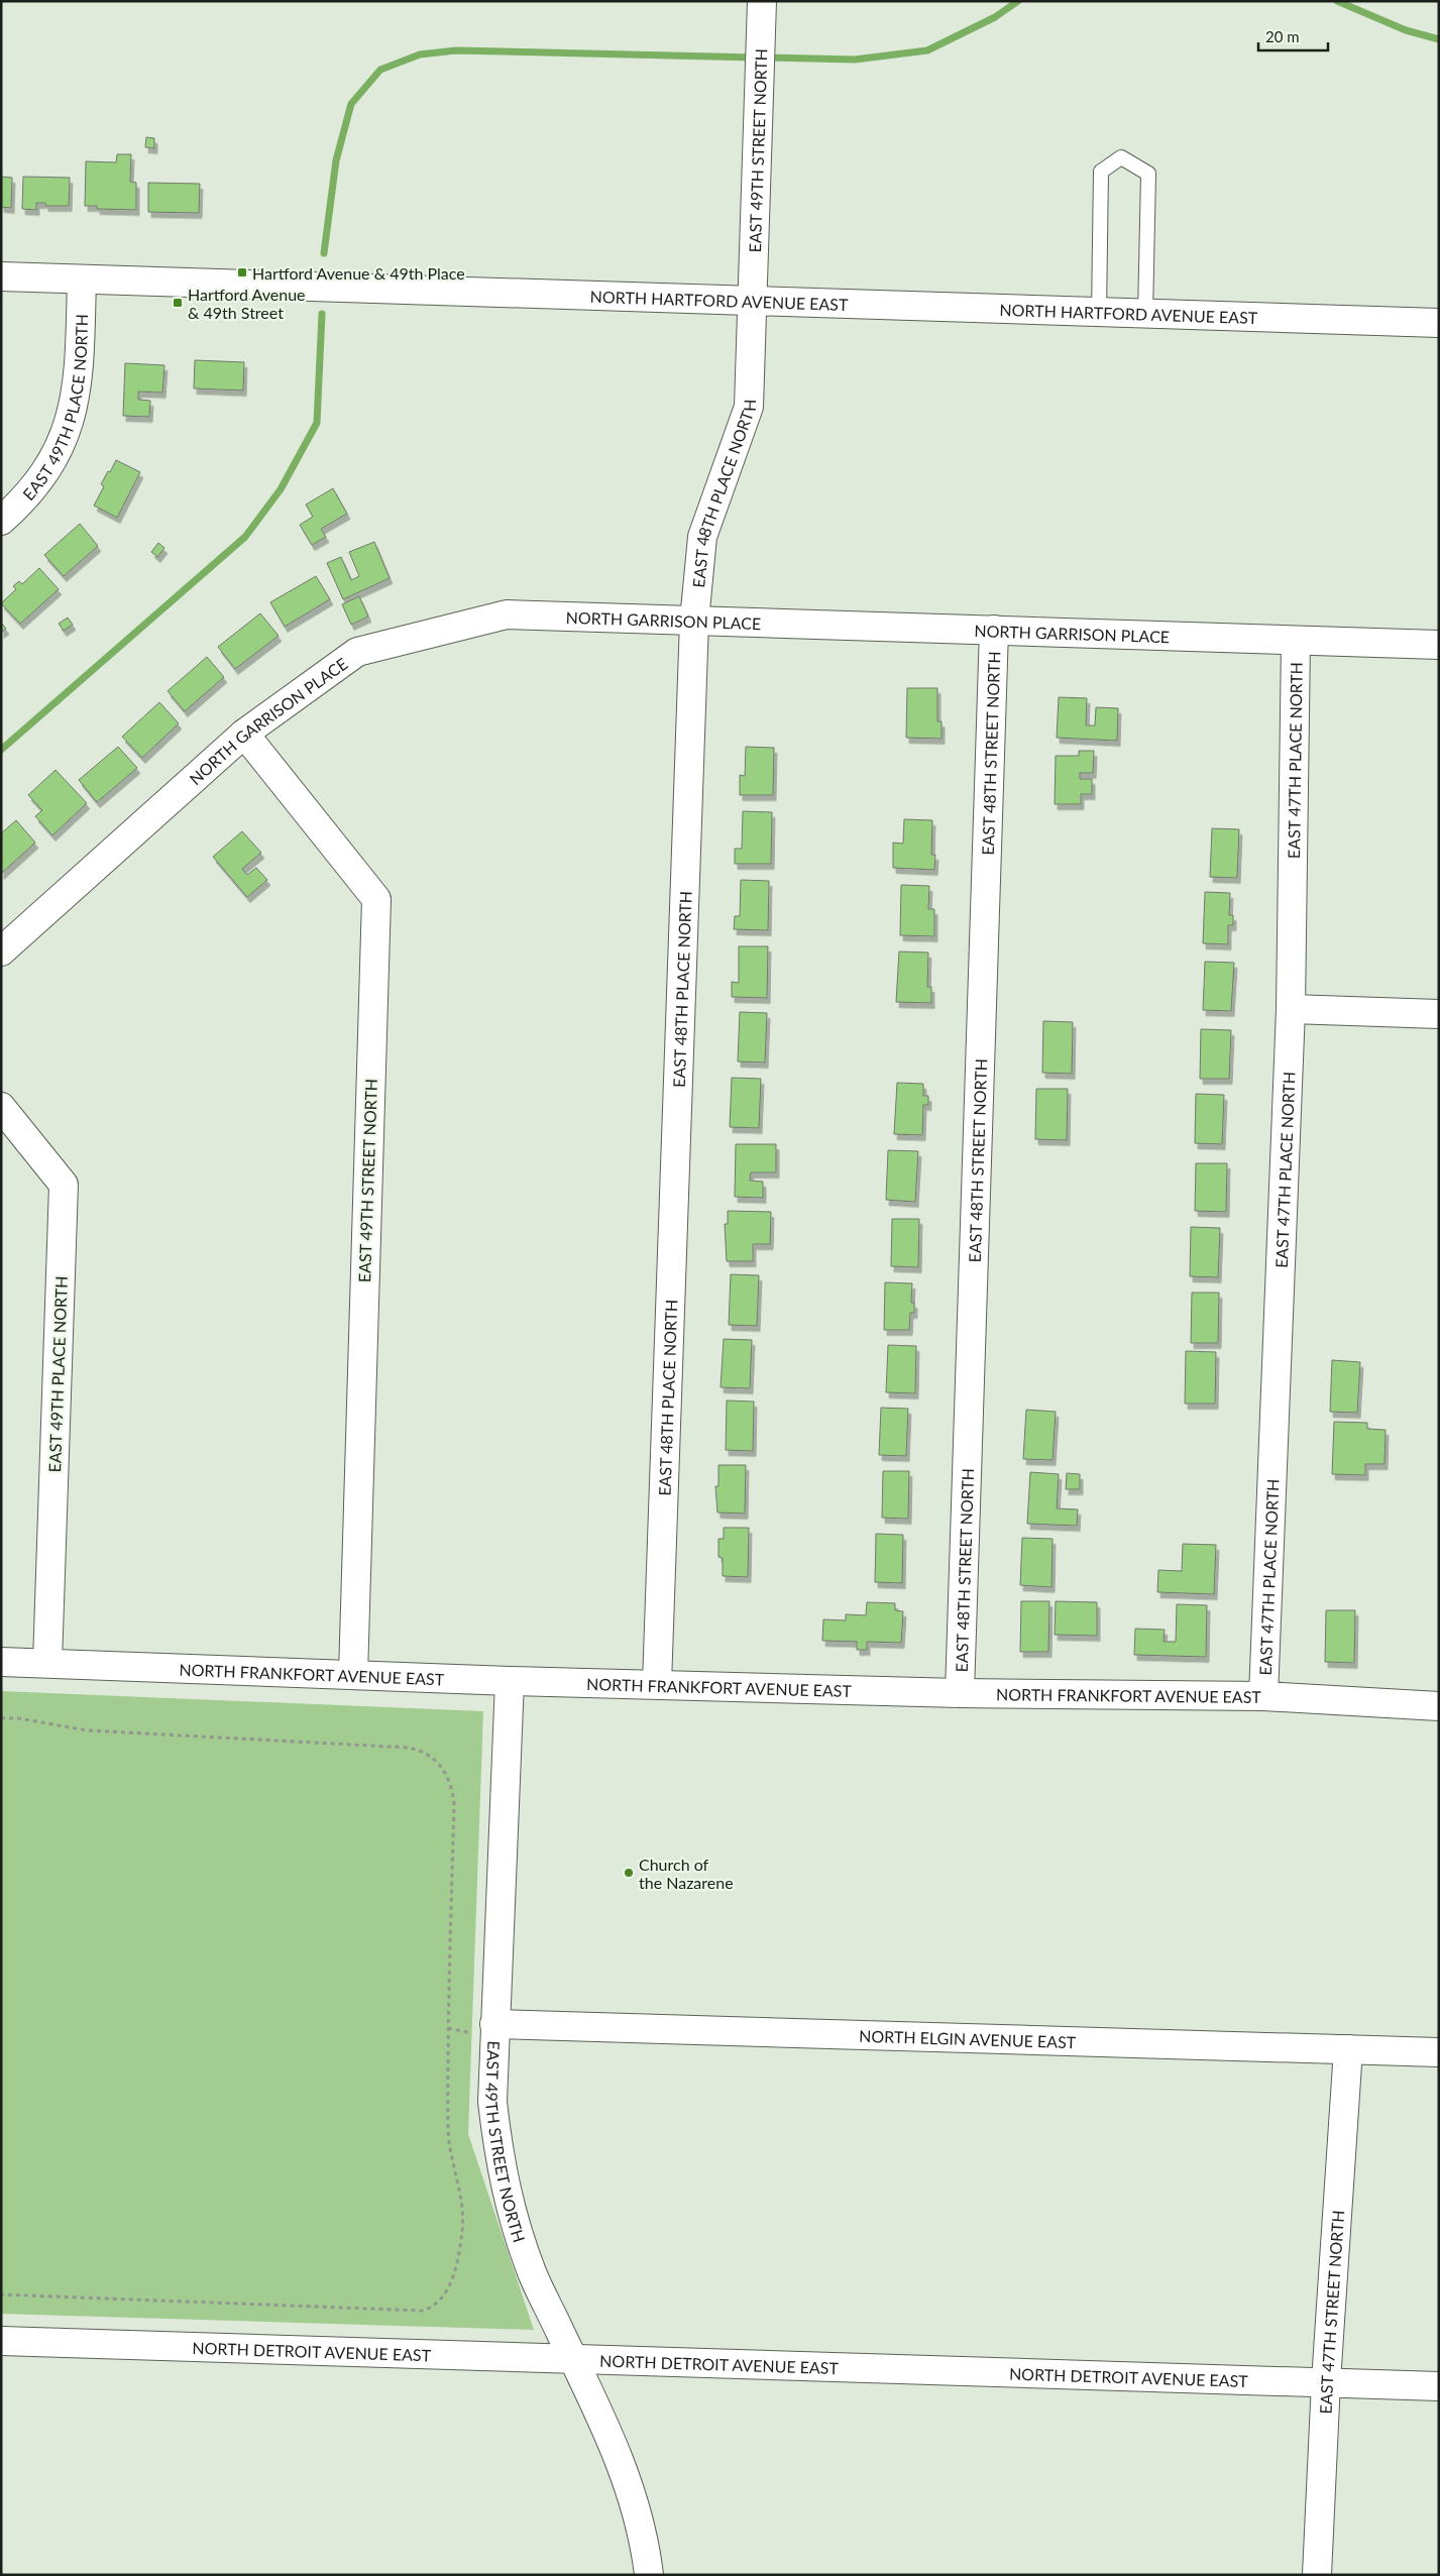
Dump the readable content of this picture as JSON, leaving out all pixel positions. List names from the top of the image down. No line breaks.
{"streets":{"street":["EAST 49TH STREET NORTH","NORTH HARTFORD AVENUE EAST","EAST 49TH PLACE NORTH","EAST 48TH PLACE NORTH","NORTH GARRISON PLACE","EAST 48TH STREET NORTH","EAST 47TH PLACE NORTH","NORTH FRANKFORT AVENUE EAST","NORTH ELGIN AVENUE EAST","EAST 47TH STREET NORTH","NORTH DETROIT AVENUE EAST"]},"crossings":[["EAST 49TH STREET NORTH","NORTH HARTFORD AVENUE EAST"],["EAST 49TH STREET NORTH","EAST 48TH PLACE NORTH"],["EAST 49TH STREET NORTH","NORTH GARRISON PLACE"],["EAST 49TH STREET NORTH","NORTH FRANKFORT AVENUE EAST"],["EAST 49TH STREET NORTH","NORTH ELGIN AVENUE EAST"],["EAST 49TH STREET NORTH","NORTH DETROIT AVENUE EAST"],["NORTH HARTFORD AVENUE EAST","EAST 49TH PLACE NORTH"],["NORTH HARTFORD AVENUE EAST","EAST 48TH PLACE NORTH"],["EAST 49TH PLACE NORTH","NORTH FRANKFORT AVENUE EAST"],["EAST 48TH PLACE NORTH","NORTH GARRISON PLACE"],["EAST 48TH PLACE NORTH","NORTH FRANKFORT AVENUE EAST"],["NORTH GARRISON PLACE","EAST 48TH STREET NORTH"],["NORTH GARRISON PLACE","EAST 47TH PLACE NORTH"],["EAST 48TH STREET NORTH","NORTH FRANKFORT AVENUE EAST"],["EAST 47TH PLACE NORTH","NORTH FRANKFORT AVENUE EAST"],["NORTH ELGIN AVENUE EAST","EAST 47TH STREET NORTH"],["EAST 47TH STREET NORTH","NORTH DETROIT AVENUE EAST"]],"places":{"transit":["Hartford Avenue & 49th Place","Hartford Avenue & 49th Street"],"other":["Church of the Nazarene"]},"scale_bar":"20 m"}
